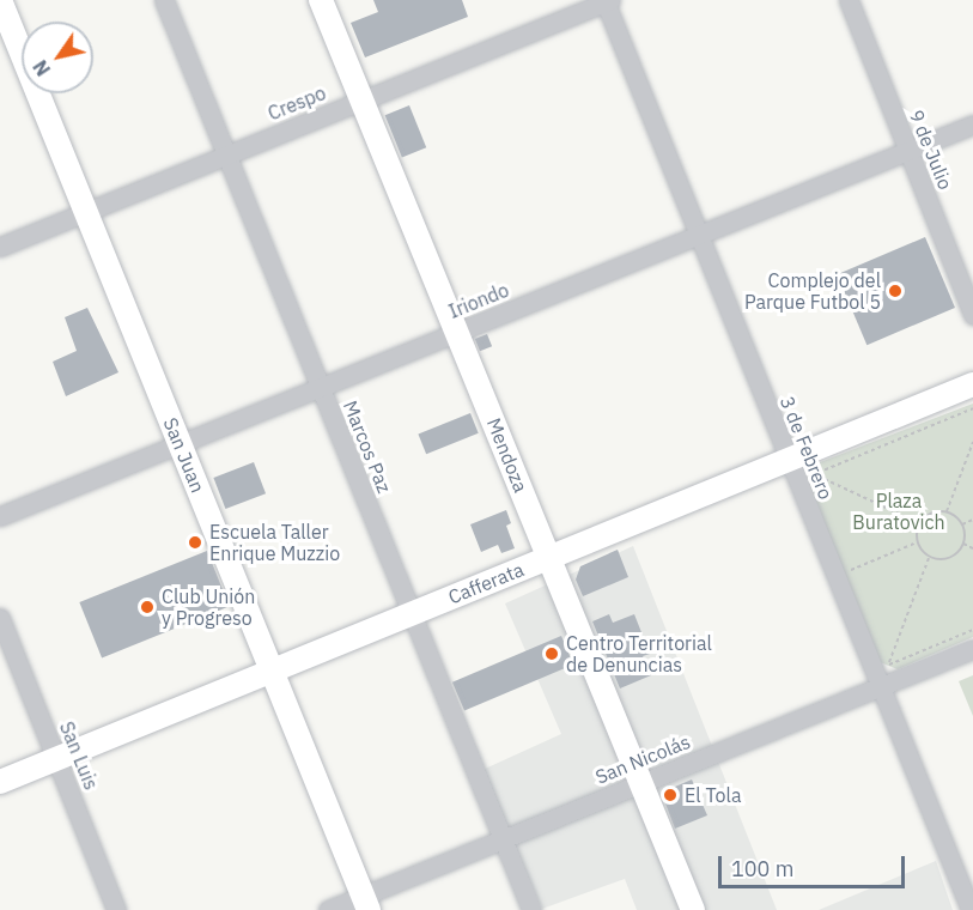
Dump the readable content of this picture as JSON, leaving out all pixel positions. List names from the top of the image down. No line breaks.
{"streets":{"main road":["San Juan","Mendoza","Cafferata"],"street":["Crespo","9 de Julio","Iriondo","Marcos Paz","3 de Febrero","San Luis","San Nicolás"]},"crossings":[["Crespo","Marcos Paz"],["Crespo","3 de Febrero"],["Crespo","San Juan"],["Crespo","Mendoza"],["9 de Julio","Iriondo"],["Iriondo","Marcos Paz"],["Iriondo","3 de Febrero"],["Iriondo","San Juan"],["Iriondo","Mendoza"],["Marcos Paz","Cafferata"],["Marcos Paz","San Nicolás"],["3 de Febrero","Cafferata"],["3 de Febrero","San Nicolás"],["San Juan","Cafferata"],["San Juan","San Nicolás"],["Mendoza","Cafferata"],["Mendoza","San Nicolás"],["Cafferata","San Luis"]],"parks":["Plaza Buratovich"],"places":["Complejo del Parque Futbol 5","Escuela Taller Enrique Muzzio","Club Unión y Progreso","Centro Territorial de Denuncias","El Tola"],"scale_bar":"100 m","north":"bottom left"}
